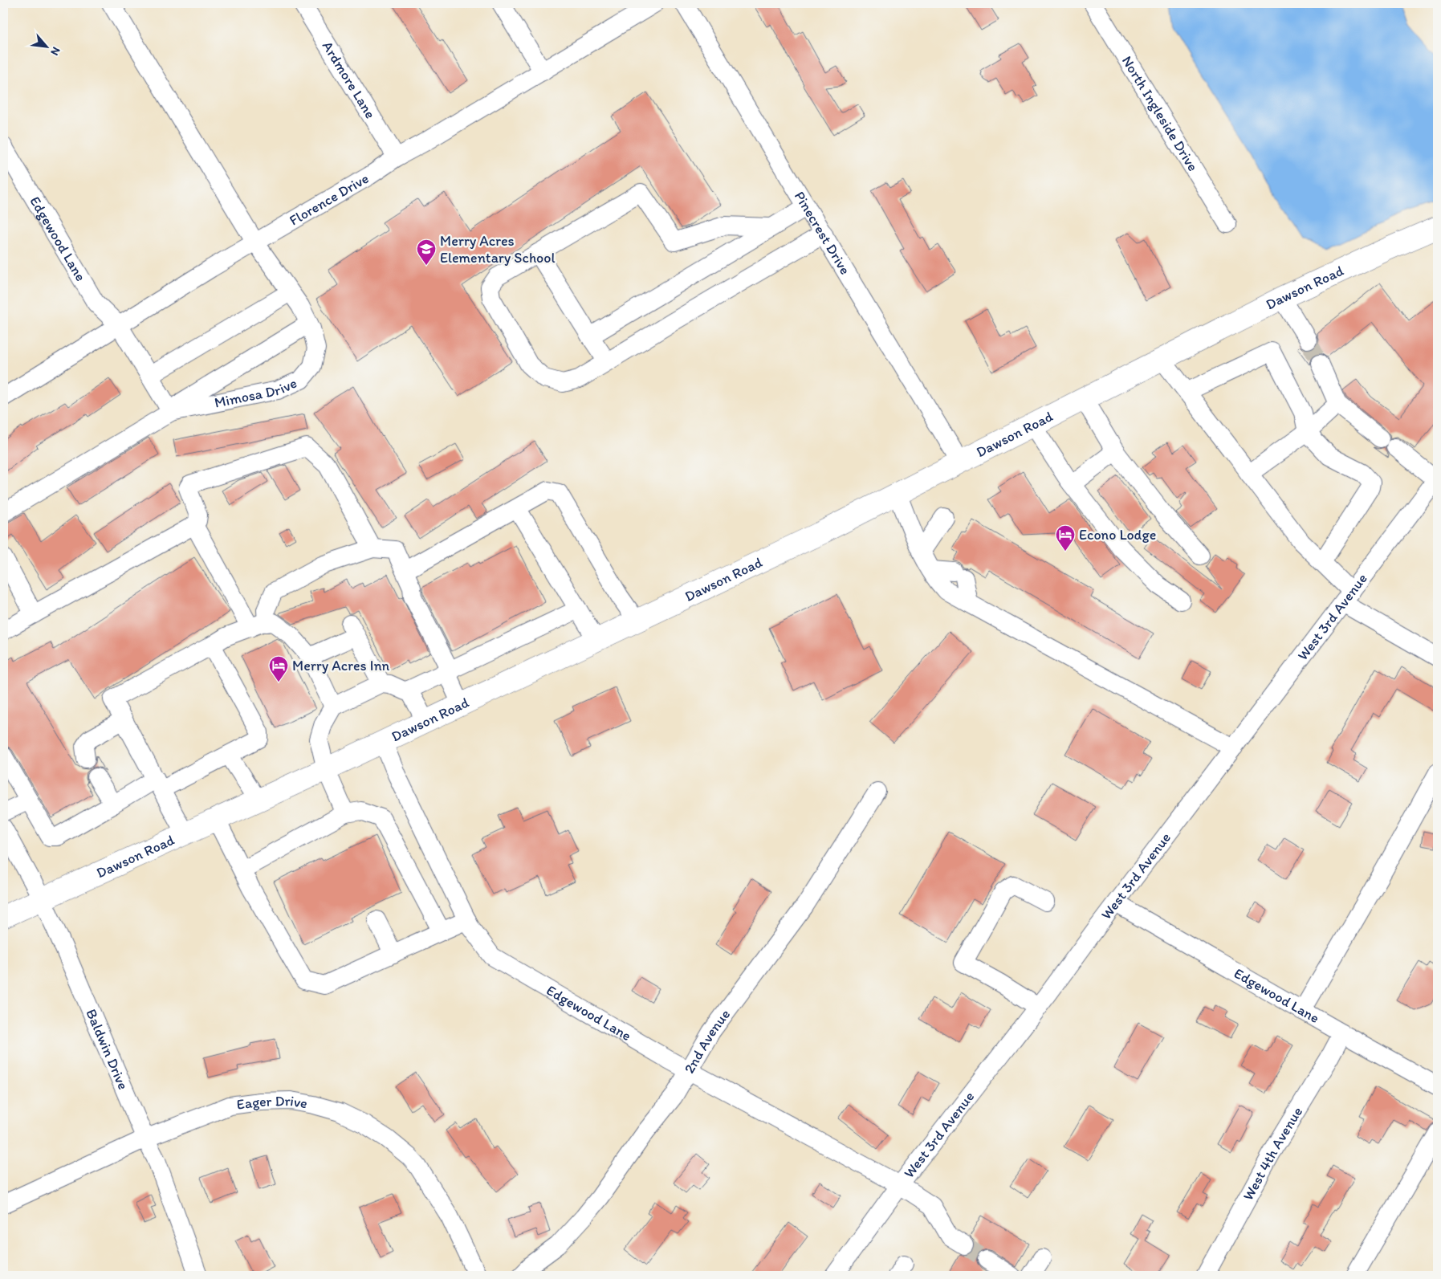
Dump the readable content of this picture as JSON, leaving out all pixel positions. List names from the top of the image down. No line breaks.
{"streets":{"main road":["Dawson Road"],"street":["Ardmore Lane","North Ingleside Drive","Florence Drive","Pinecrest Drive","Edgewood Lane","Mimosa Drive","West 3rd Avenue","2nd Avenue","Baldwin Drive","Eager Drive","West 4th Avenue"]},"crossings":[["Ardmore Lane","Florence Drive"],["Florence Drive","Edgewood Lane"],["Florence Drive","Mimosa Drive"],["Pinecrest Drive","Dawson Road"],["Edgewood Lane","Dawson Road"],["Edgewood Lane","West 3rd Avenue"],["Edgewood Lane","2nd Avenue"],["Edgewood Lane","West 4th Avenue"],["Dawson Road","Baldwin Drive"],["Baldwin Drive","Eager Drive"]],"places":{"school or university":["Merry Acres Elementary School"],"hotel":["Econo Lodge","Merry Acres Inn"]},"north":"bottom right"}
